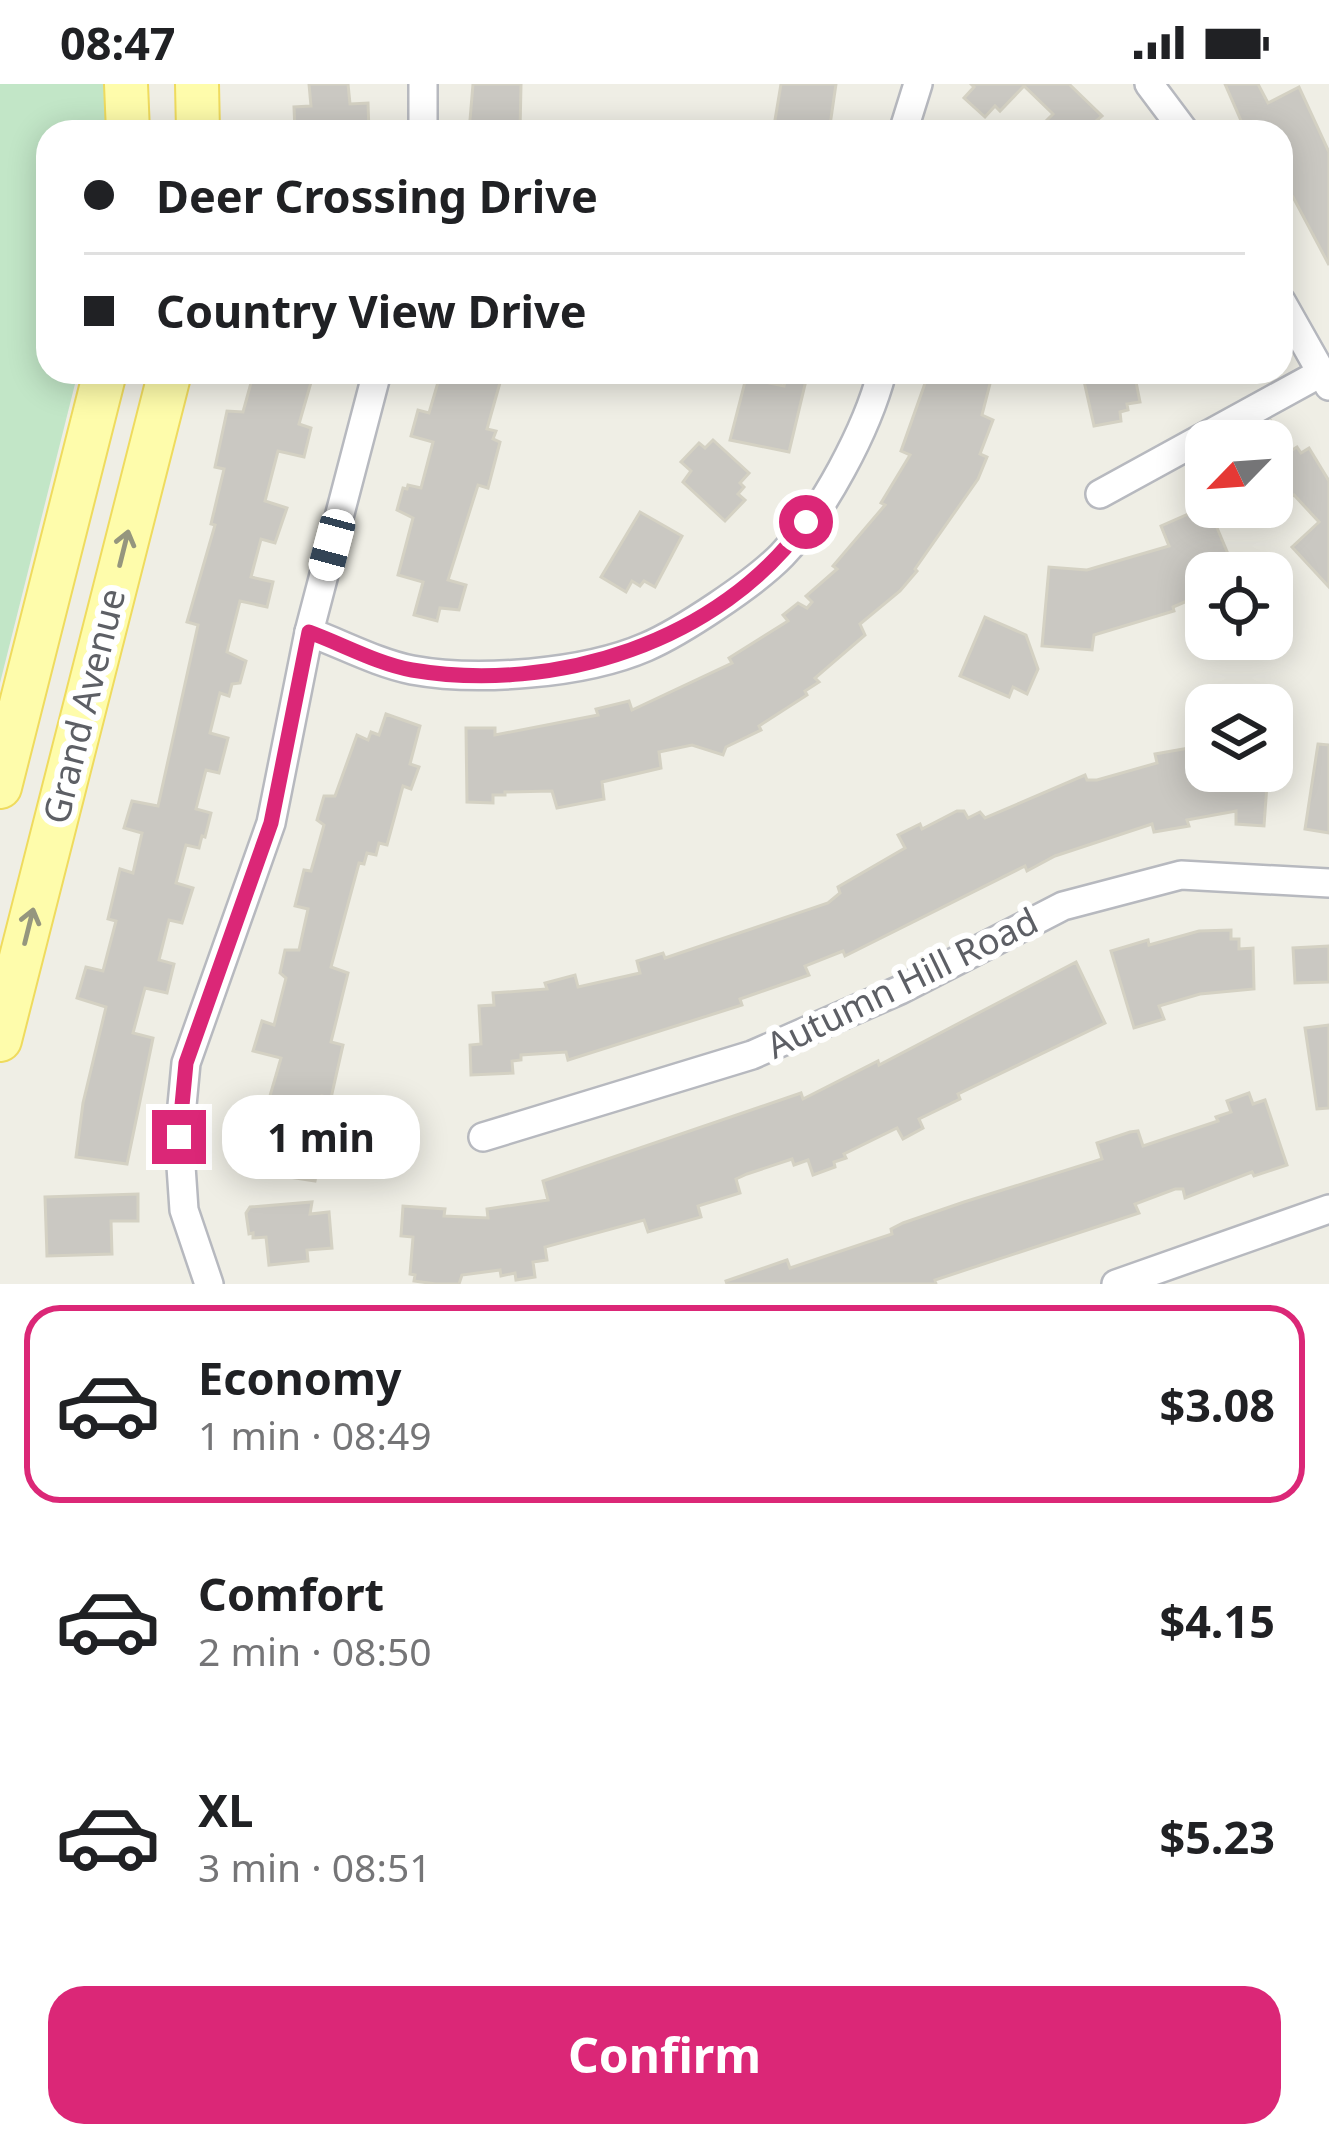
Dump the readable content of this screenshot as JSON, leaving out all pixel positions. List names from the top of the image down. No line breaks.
{"streets":{"main road":["Grand Avenue"],"street":["Autumn Hill Road"]},"north":"bottom left","page":{"status":"08:47","banner":["Deer Crossing Drive","Country View Drive"],"bubble":"1 min","list":[{"name":"Economy","note":"1 min · 08:49","value":"$3.08"},{"name":"Comfort","note":"2 min · 08:50","value":"$4.15"},{"name":"XL","note":"3 min · 08:51","value":"$5.23"}],"buttons":"Confirm"}}
